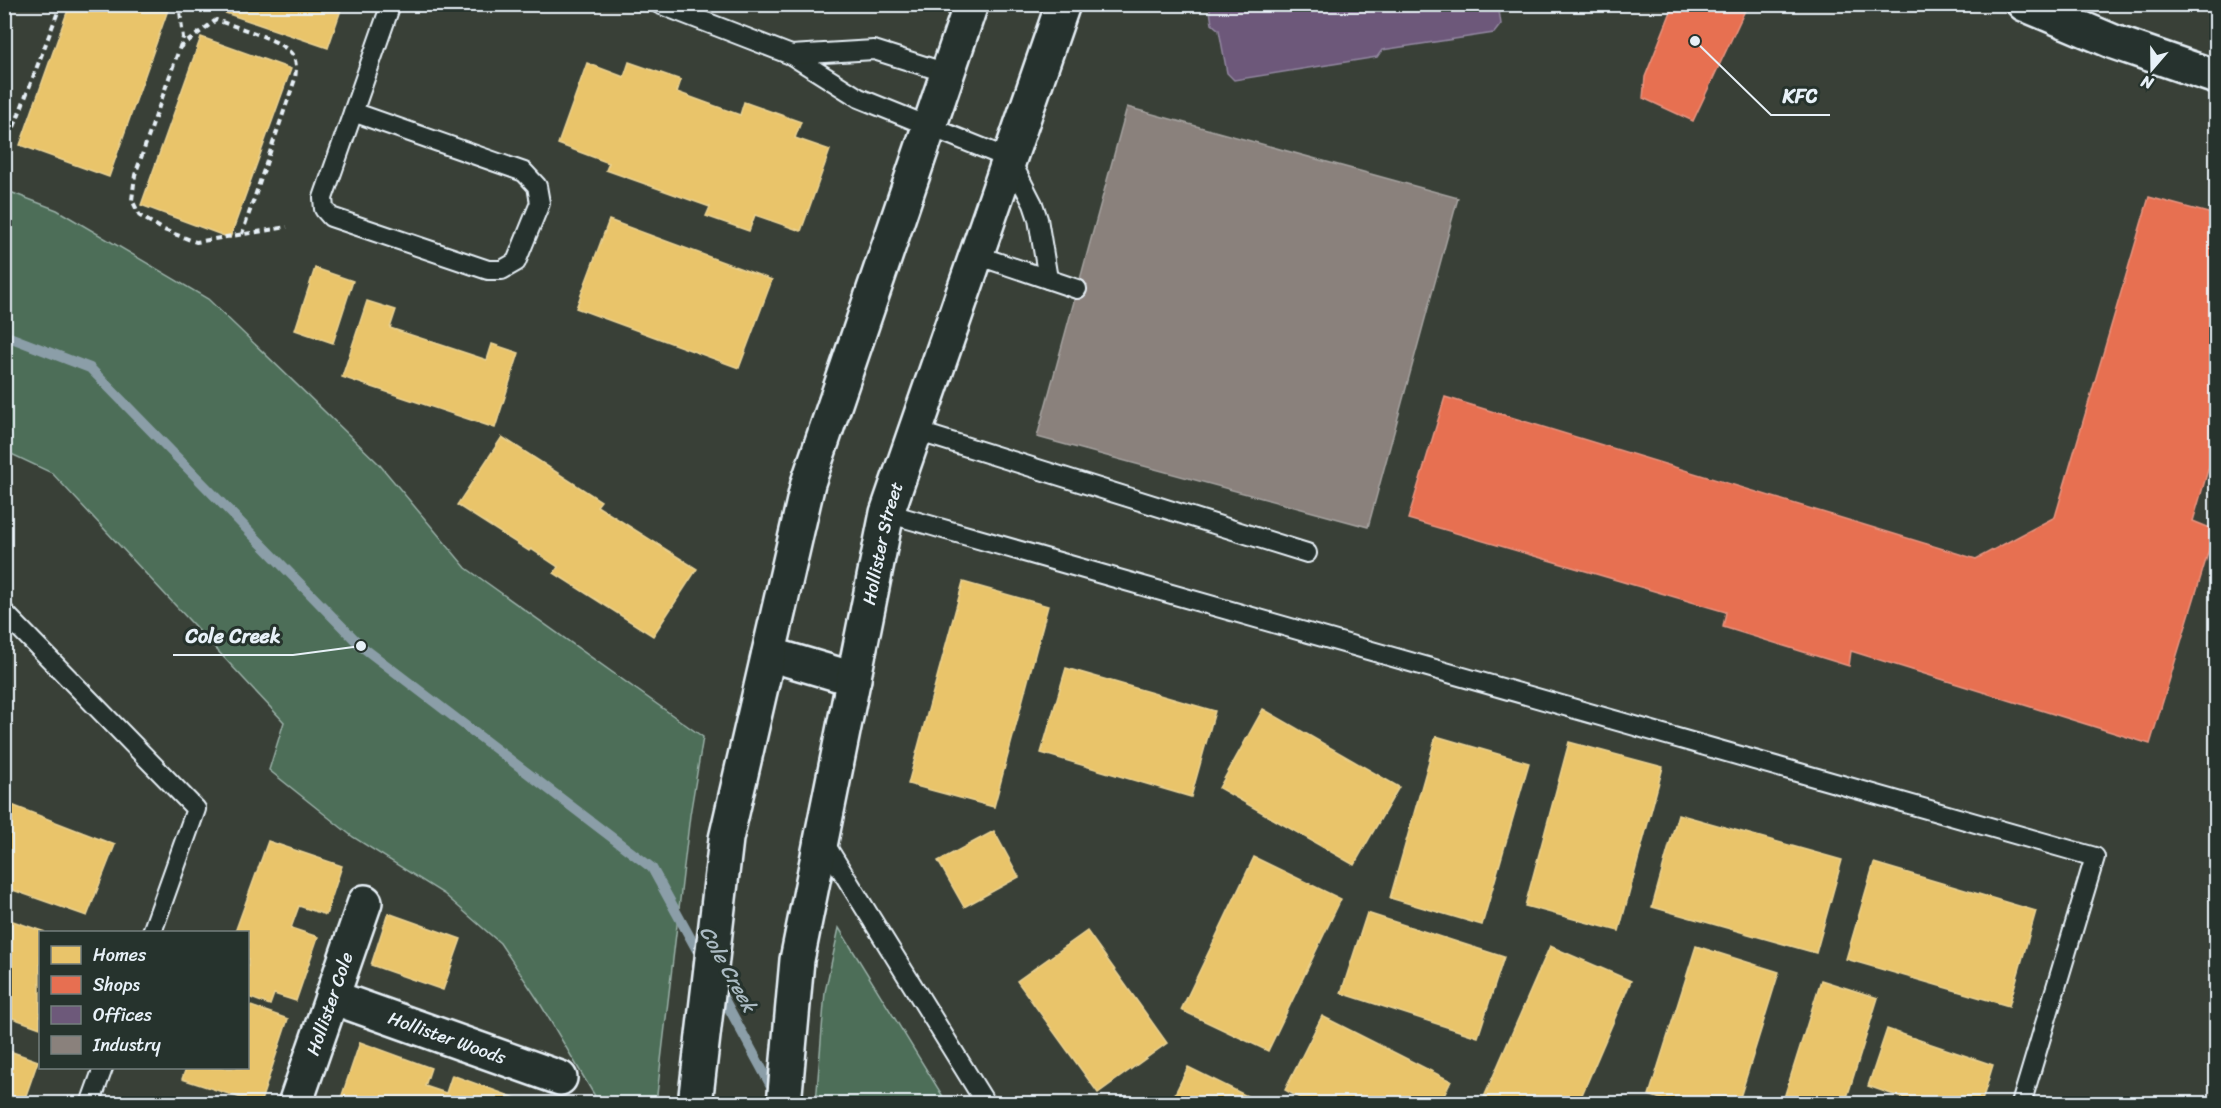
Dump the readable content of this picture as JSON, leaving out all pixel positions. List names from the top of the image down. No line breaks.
{"streets":{"main road":["Hollister Street","Hollister Cole","Hollister Woods"]},"crossings":[["Hollister Cole","Hollister Woods"]],"water":["Cole Creek"],"places":["KFC","Cole Creek"],"legend":["Homes","Shops","Offices","Industry"],"north":"bottom"}
